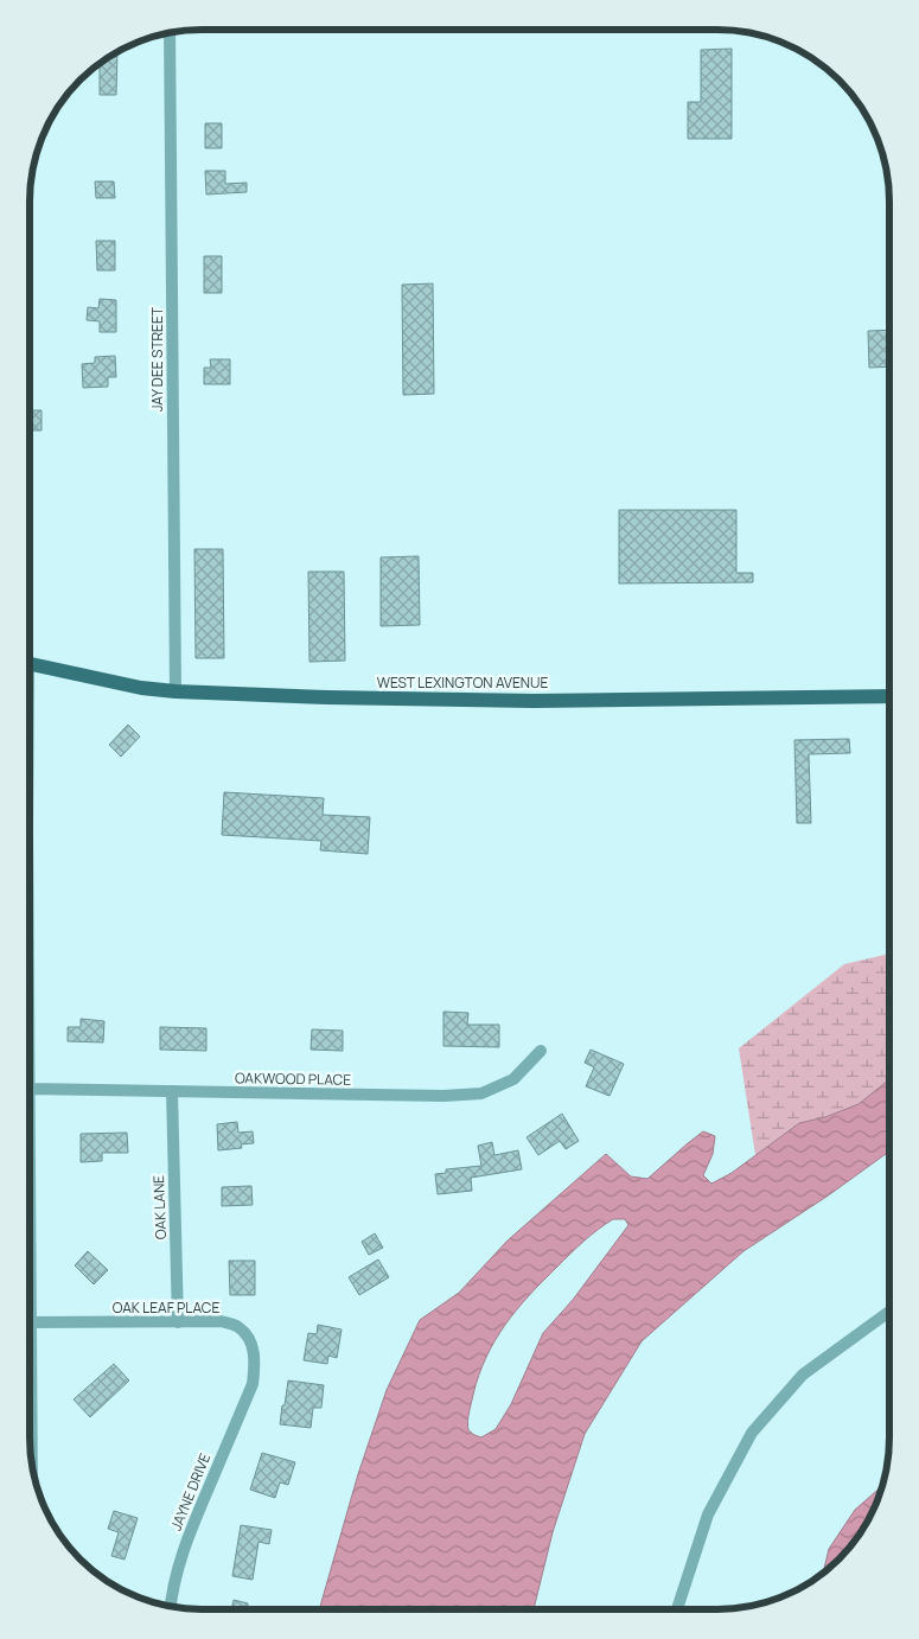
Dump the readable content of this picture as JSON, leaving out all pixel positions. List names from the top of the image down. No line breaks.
{"streets":{"main road":["WEST LEXINGTON AVENUE"],"street":["JAY DEE STREET","OAKWOOD PLACE","OAK LANE","OAK LEAF PLACE","JAYNE DRIVE"]},"crossings":[["JAY DEE STREET","WEST LEXINGTON AVENUE"],["OAKWOOD PLACE","OAK LANE"],["OAK LANE","OAK LEAF PLACE"],["OAK LEAF PLACE","JAYNE DRIVE"]]}
